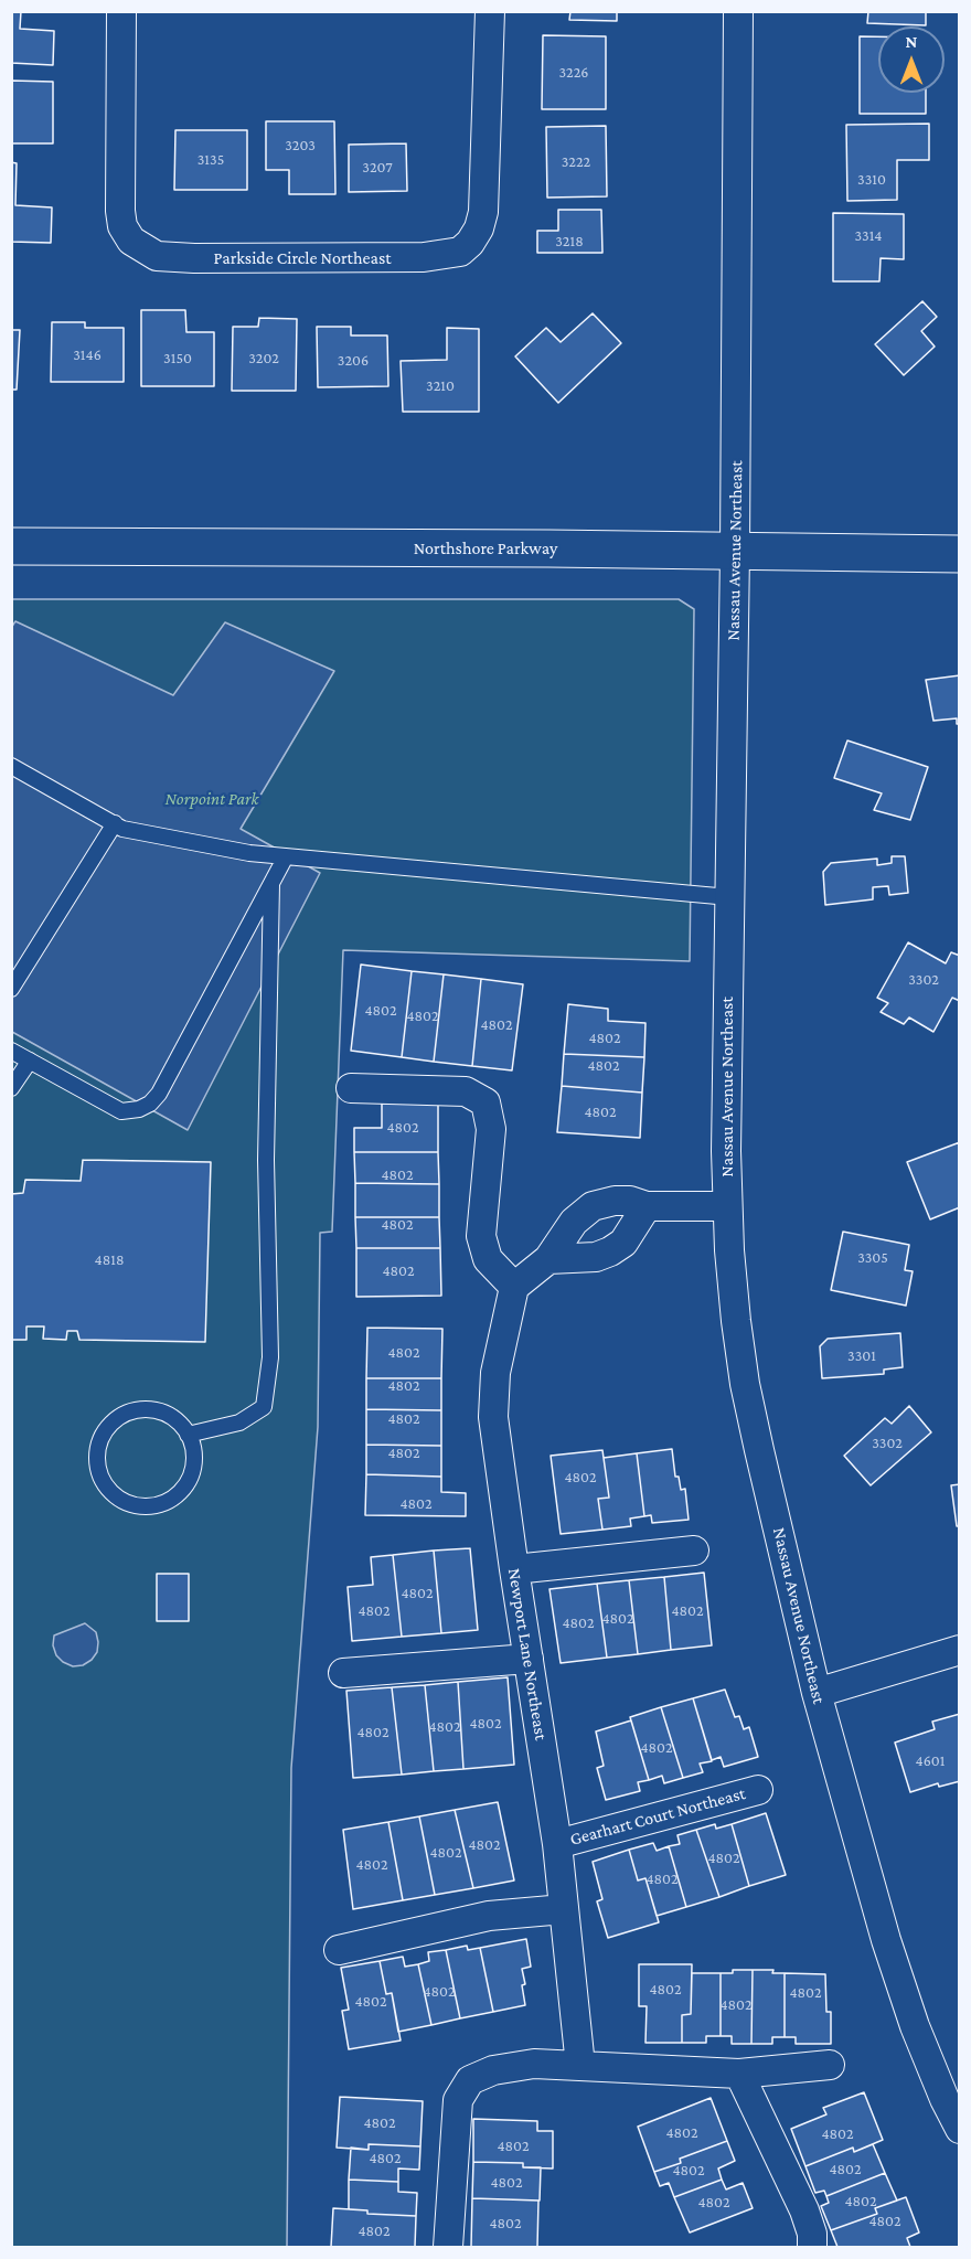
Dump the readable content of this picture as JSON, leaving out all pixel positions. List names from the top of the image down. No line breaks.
{"streets":{"street":["Parkside Circle Northeast","Northshore Parkway","Nassau Avenue Northeast","Newport Lane Northeast","Gearhart Court Northeast"]},"crossings":[["Northshore Parkway","Nassau Avenue Northeast"],["Newport Lane Northeast","Gearhart Court Northeast"]],"parks":["Norpoint Park"],"house_numbers":["3226","3203","3135","3222","3207","3310","3314","3218","3146","3150","3202","3206","3210","3302","4802","4802","4802","4802","4802","4802","4802","4802","4802","3305","4818","4802","4802","3301","4802","4802","3302","4802","4802","4802","4802","4802","4802","4802","4802","4802","4802","4802","4802","4601","4802","4802","4802","4802","4802","4802","4802","4802","4802","4802","4802","4802","4802","4802","4802","4802","4802","4802","4802","4802","4802","4802","4802"],"north":"top"}
